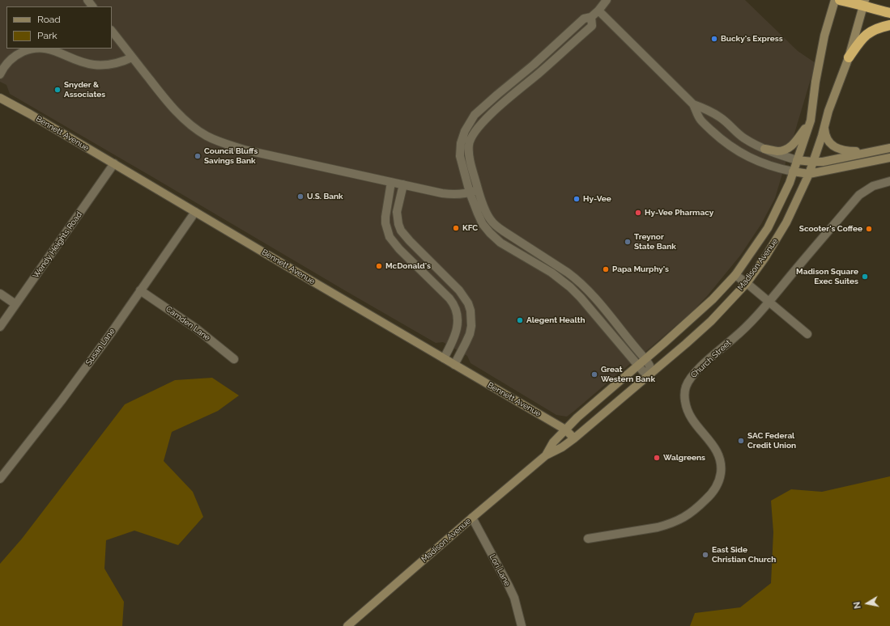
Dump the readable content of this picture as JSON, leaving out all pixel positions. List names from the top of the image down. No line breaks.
{"streets":{"main road":["Bennett Avenue","Madison Avenue"],"street":["Wendy Heights Road","Camden Lane","Susan Lane","Church Street","Lori Lane"]},"crossings":[["Bennett Avenue","Wendy Heights Road"],["Bennett Avenue","Madison Avenue"],["Bennett Avenue","Susan Lane"],["Madison Avenue","Lori Lane"],["Camden Lane","Susan Lane"]],"places":["Bucky's Express","Snyder & Associates","Council Bluffs Savings Bank","U.S. Bank","Hy-Vee","Hy-Vee Pharmacy","KFC","Scooter's Coffee","Treynor State Bank","McDonald's","Papa Murphy's","Madison Square Exec Suites","Alegent Health","Great Western Bank","SAC Federal Credit Union","Walgreens","East Side Christian Church"],"legend":["Road","Park"],"north":"left"}
